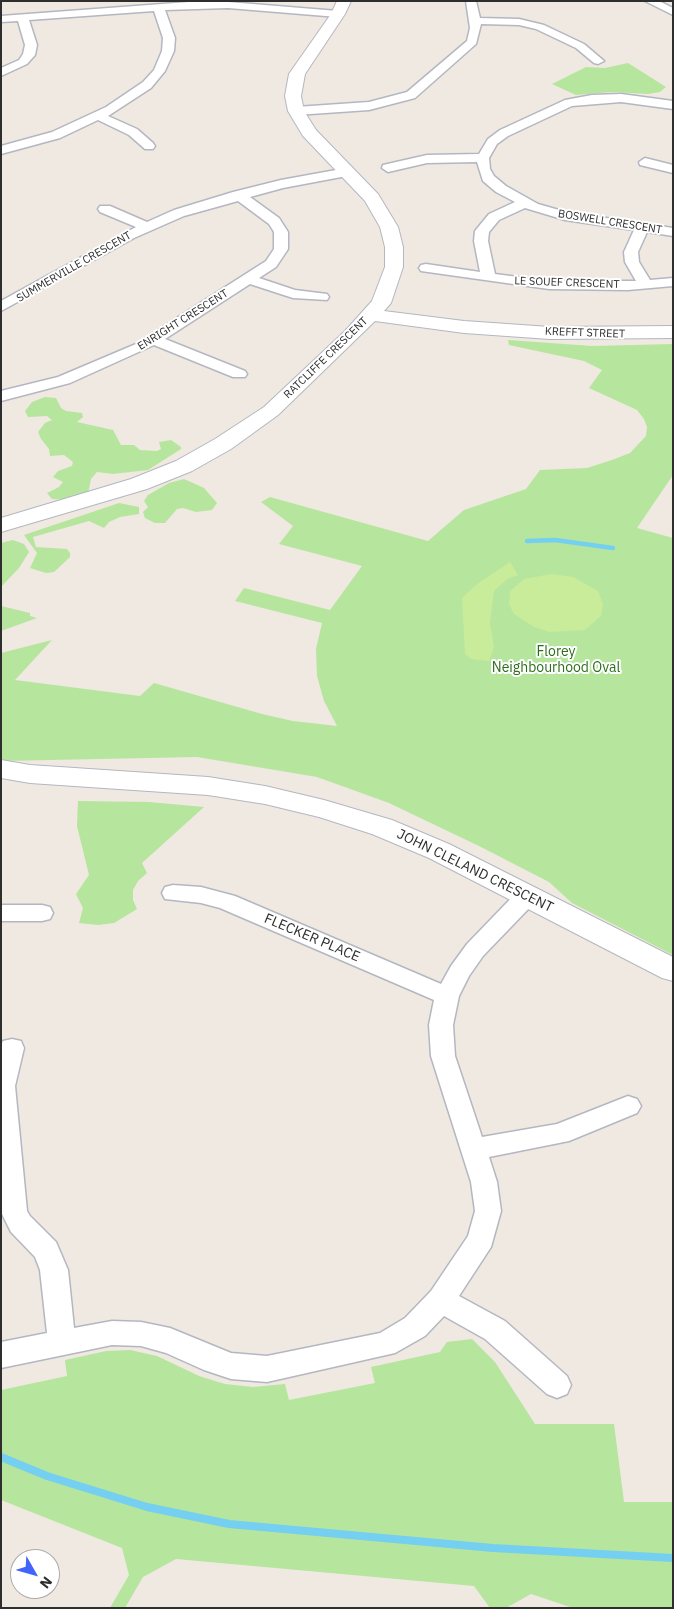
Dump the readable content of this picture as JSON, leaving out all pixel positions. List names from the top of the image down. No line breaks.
{"streets":{"street":["BOSWELL CRESCENT","SUMMERVILLE CRESCENT","LE SOUEF CRESCENT","ENRIGHT CRESCENT","KREFFT STREET","RATCLIFFE CRESCENT","JOHN CLELAND CRESCENT","FLECKER PLACE"]},"crossings":[["BOSWELL CRESCENT","LE SOUEF CRESCENT"],["SUMMERVILLE CRESCENT","ENRIGHT CRESCENT"],["SUMMERVILLE CRESCENT","RATCLIFFE CRESCENT"],["KREFFT STREET","RATCLIFFE CRESCENT"]],"parks":["Florey Neighbourhood Oval"],"north":"bottom right"}
